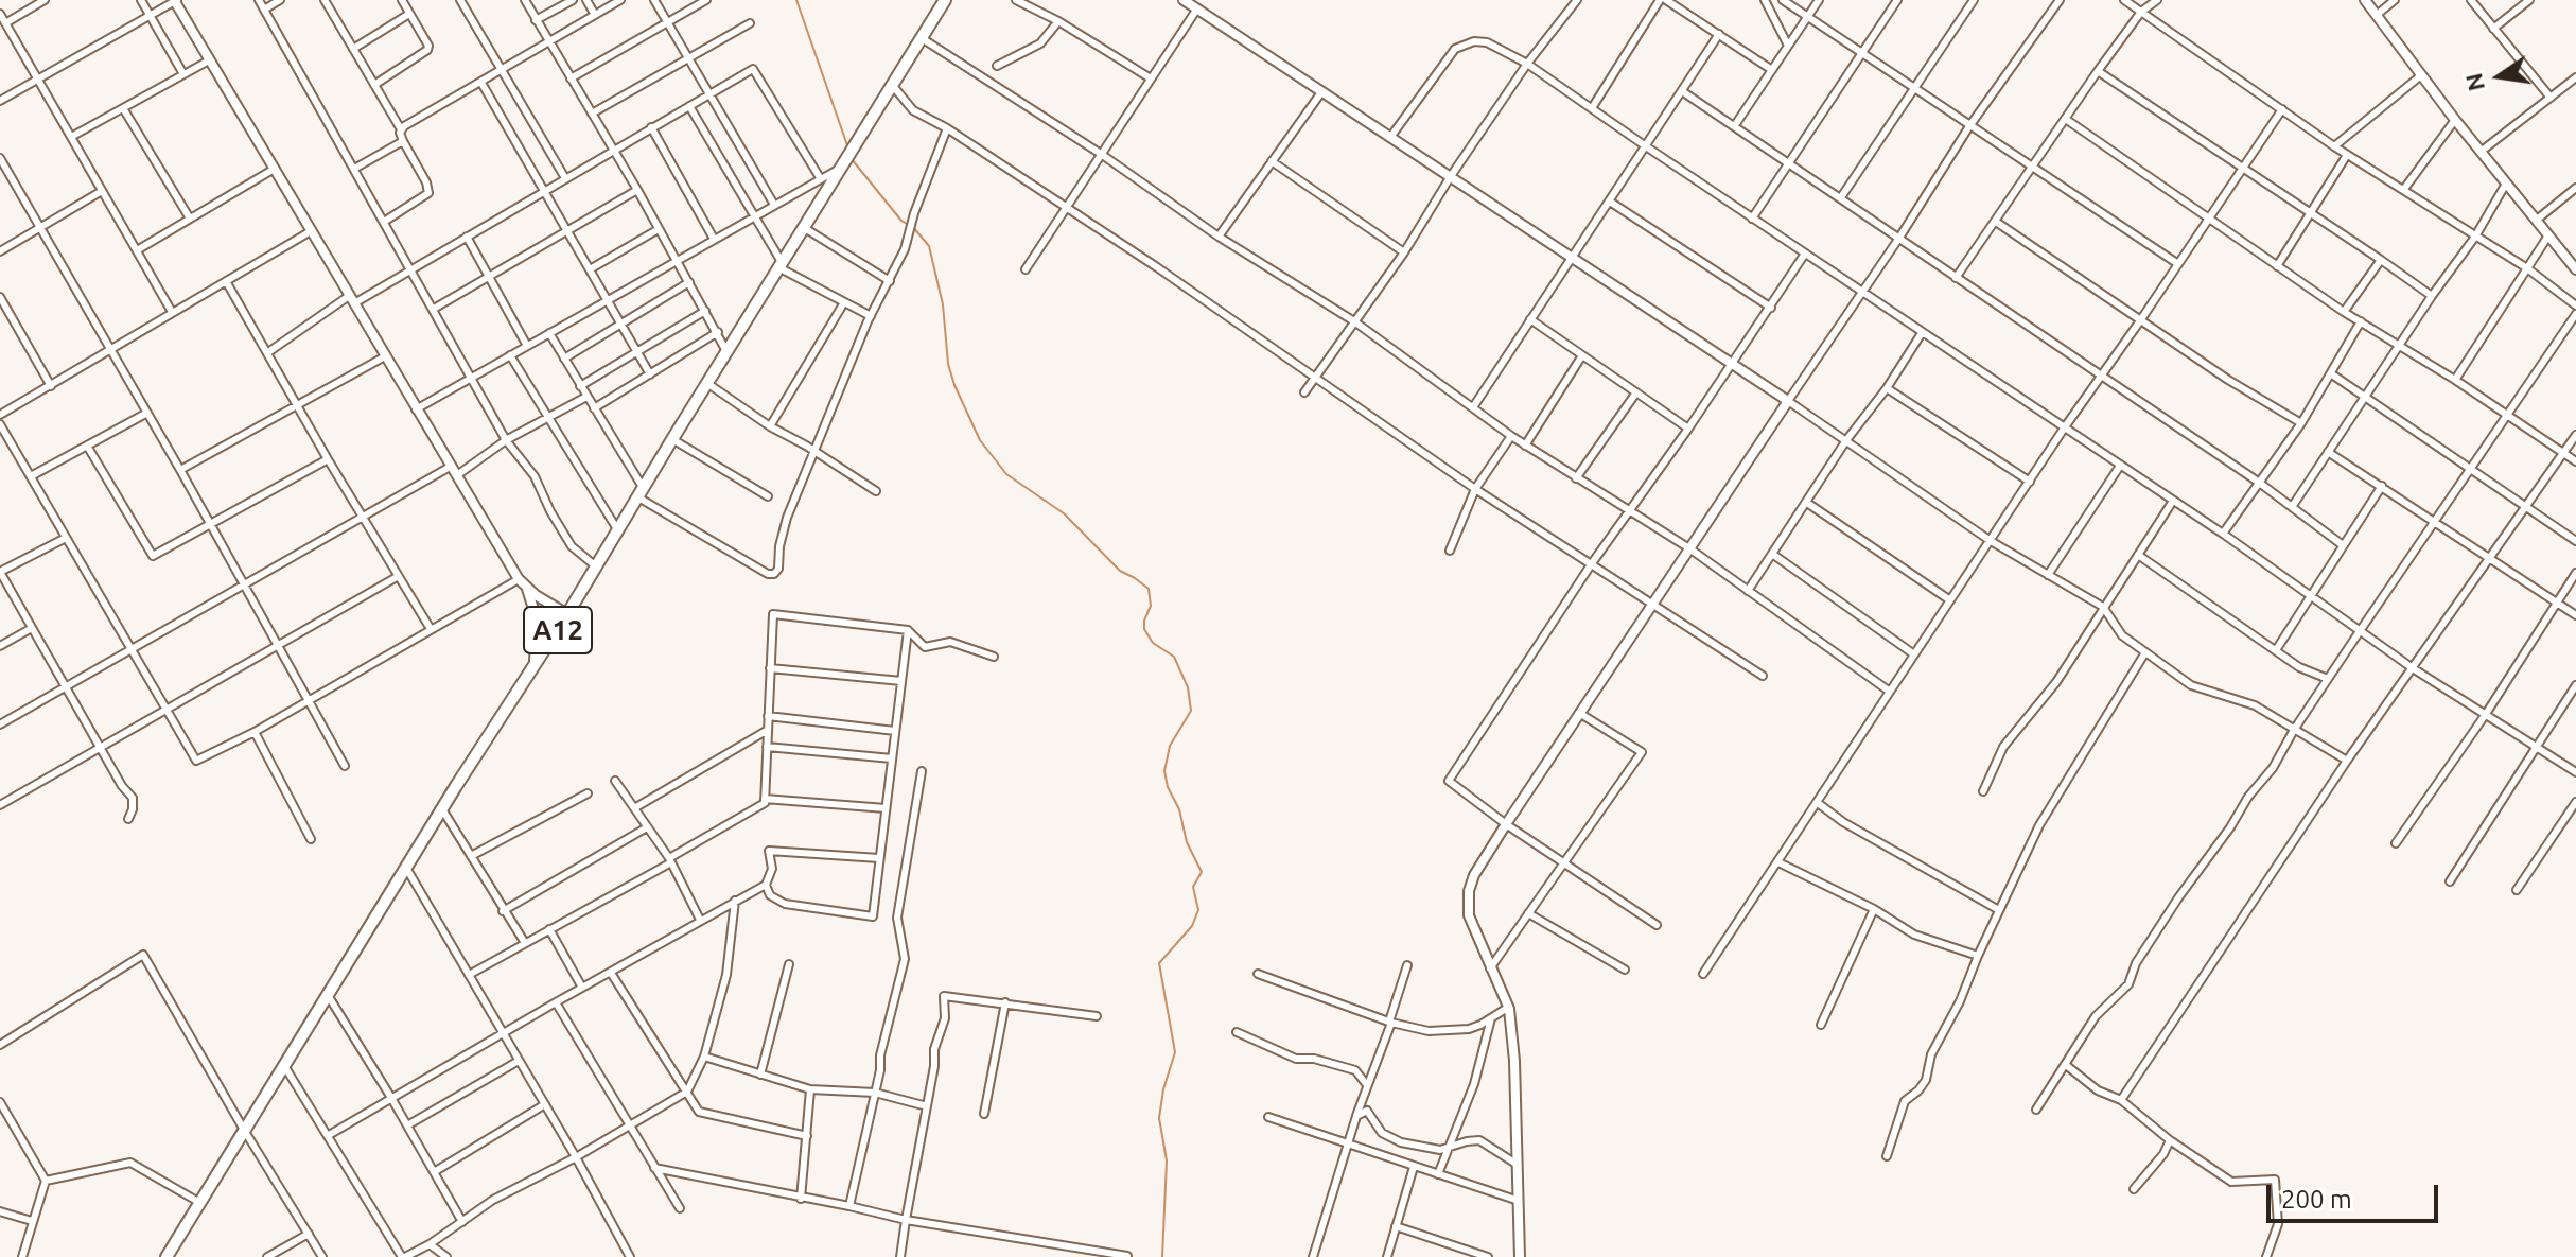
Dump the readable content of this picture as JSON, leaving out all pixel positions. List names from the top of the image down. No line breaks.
{"streets":{"main road":["A12"]},"scale_bar":"200 m","north":"left"}
